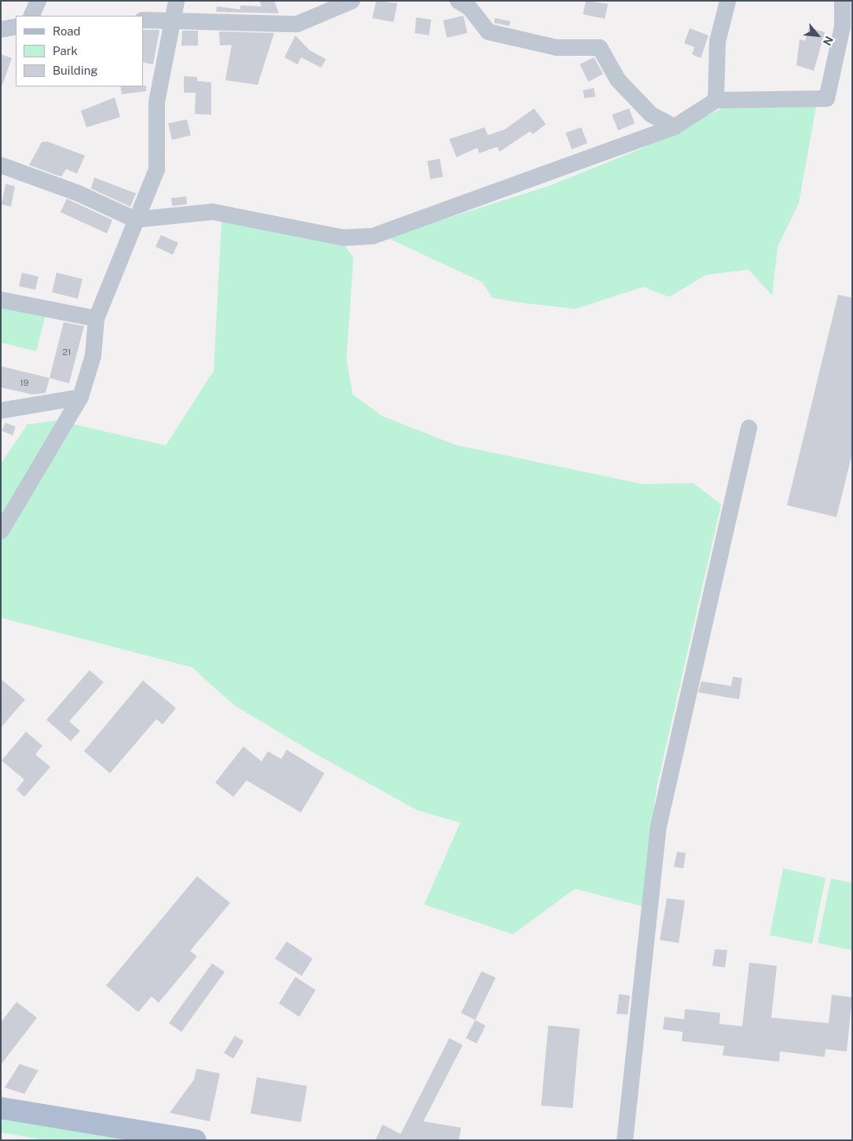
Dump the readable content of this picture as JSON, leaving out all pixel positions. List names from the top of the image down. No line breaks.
{"house_numbers":["21","19"],"legend":["Road","Park","Building"],"north":"bottom right"}
